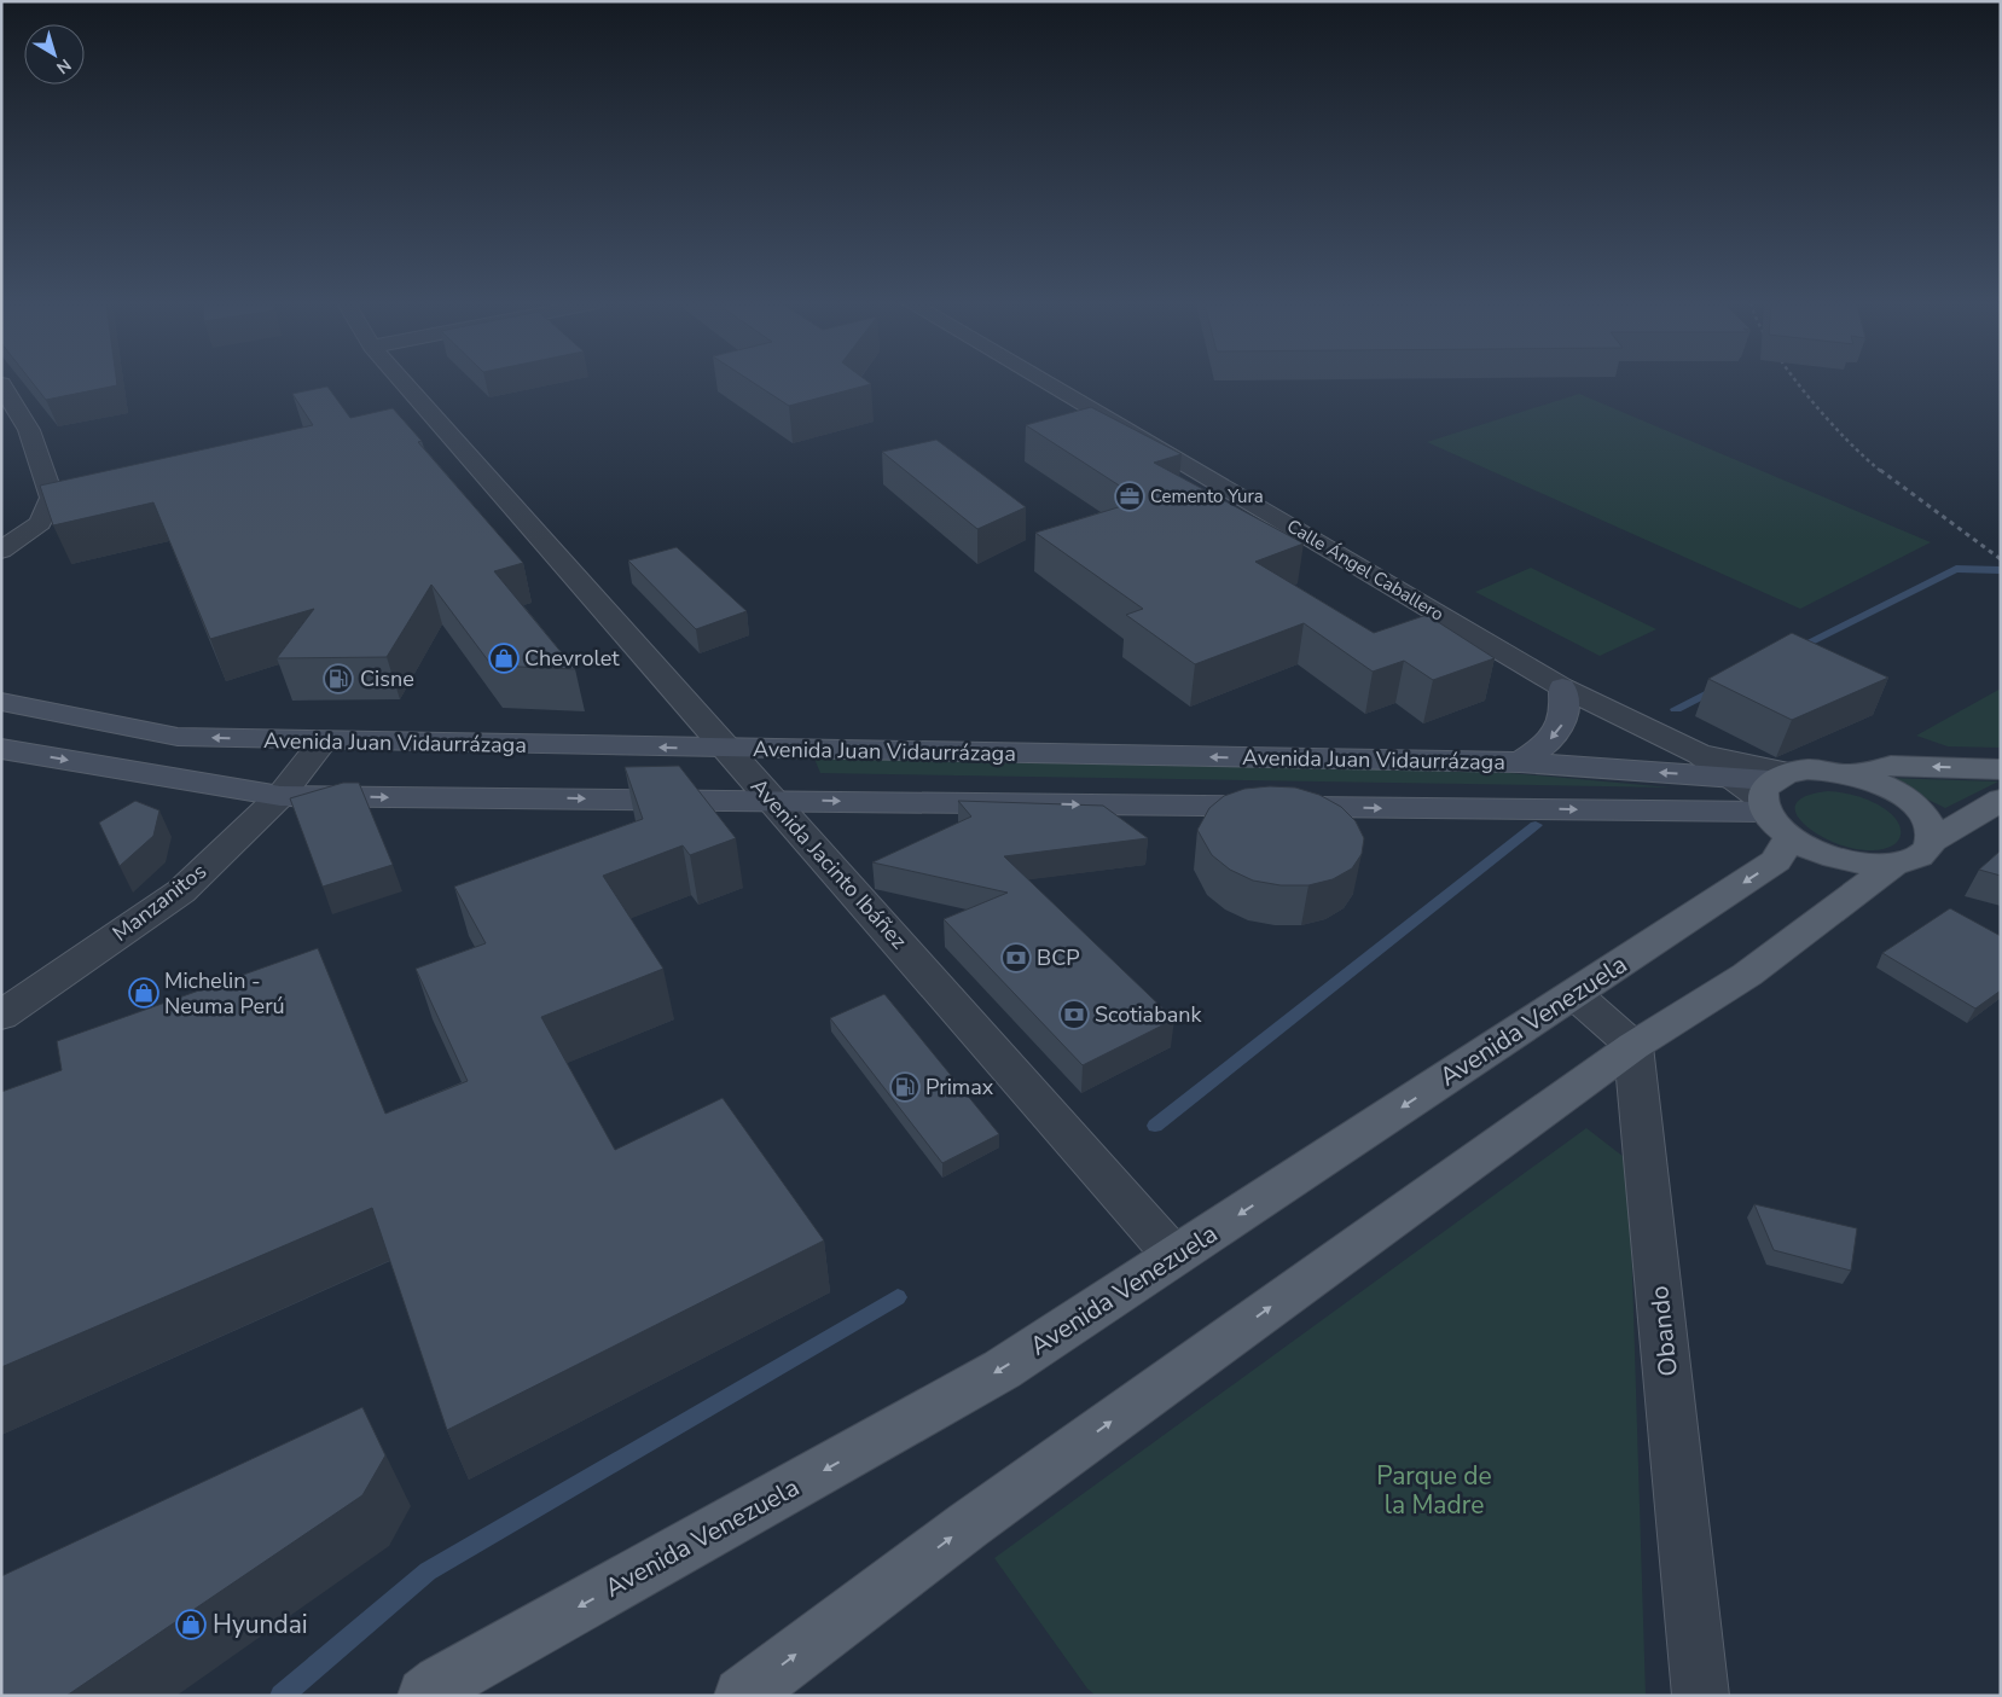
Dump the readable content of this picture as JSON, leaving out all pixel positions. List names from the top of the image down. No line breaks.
{"streets":{"main road":["Avenida Juan Vidaurrázaga","Avenida Venezuela"],"street":["Calle Ángel Caballero","Avenida Jacinto Ibáñez","Manzanitos","Obando"]},"crossings":[["Calle Ángel Caballero","Avenida Juan Vidaurrázaga"],["Calle Ángel Caballero","Avenida Venezuela"],["Avenida Juan Vidaurrázaga","Avenida Jacinto Ibáñez"],["Avenida Juan Vidaurrázaga","Manzanitos"],["Avenida Jacinto Ibáñez","Avenida Venezuela"]],"parks":["Parque de la Madre"],"places":{"office":["Cemento Yura"],"shop":["Chevrolet","Michelin - Neuma Perú","Hyundai"],"fuel station":["Cisne","Primax"],"bank":["BCP","Scotiabank"]},"north":"bottom right"}
